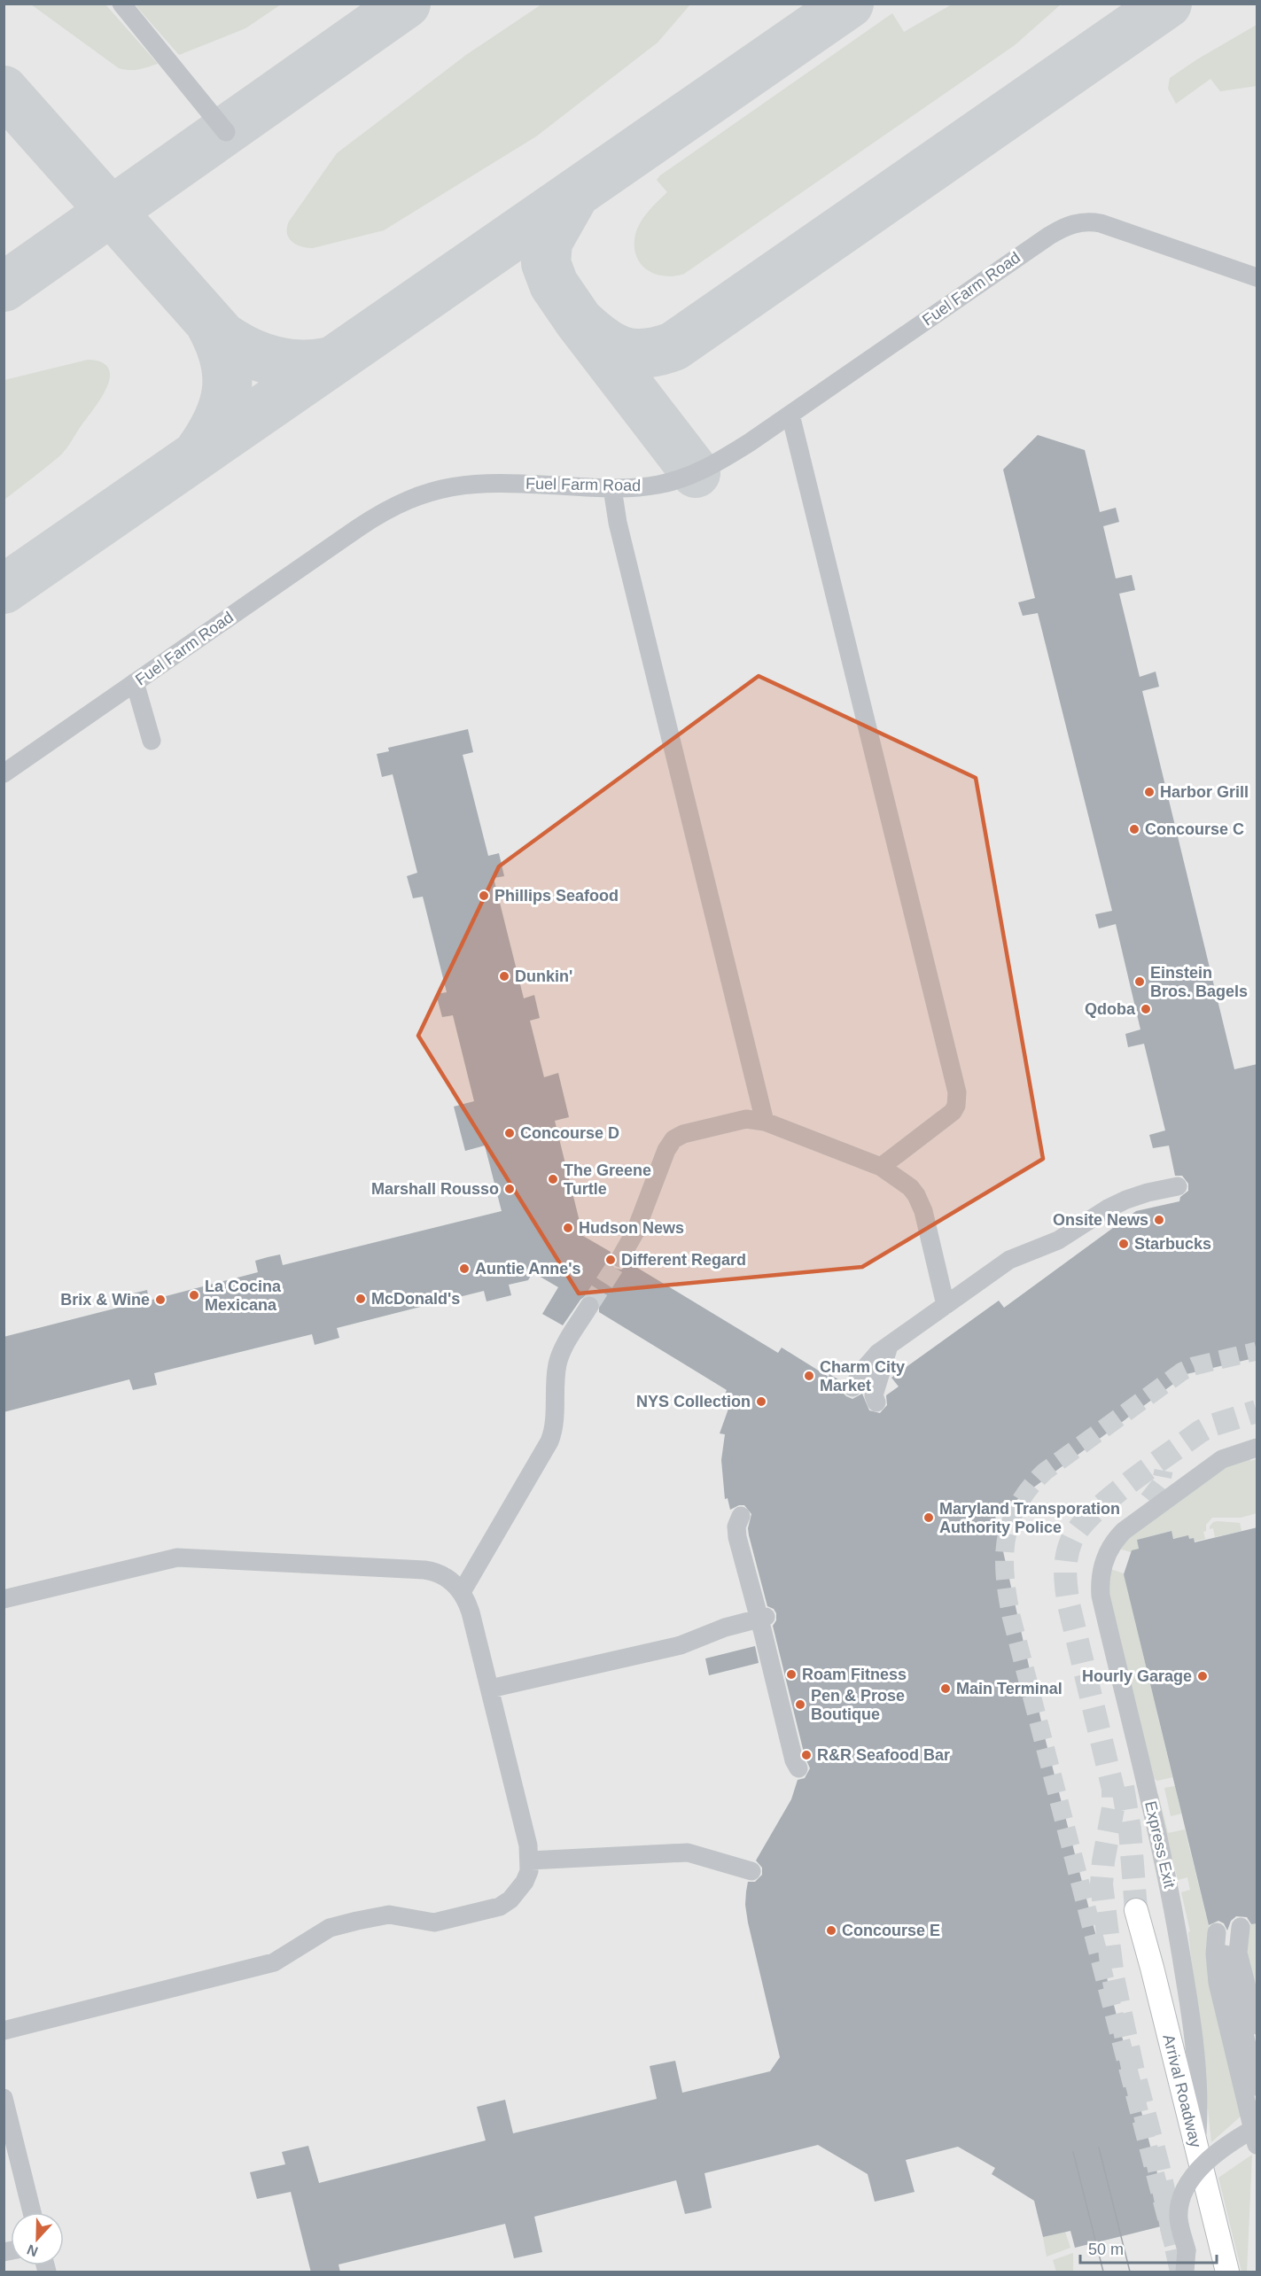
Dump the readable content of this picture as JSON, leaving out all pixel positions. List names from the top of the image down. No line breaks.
{"streets":{"main road":["Arrival Roadway"],"street":["Fuel Farm Road","Express Exit"]},"crossings":[["Express Exit","Arrival Roadway"]],"places":["Harbor Grill","Concourse C","Phillips Seafood","Dunkin'","Einstein Bros. Bagels","Qdoba","Concourse D","The Greene Turtle","Marshall Rousso","Onsite News","Hudson News","Starbucks","Different Regard","Auntie Anne's","La Cocina Mexicana","McDonald's","Brix & Wine","Charm City Market","NYS Collection","Maryland Transporation Authority Police","Roam Fitness","Hourly Garage","Main Terminal","Pen & Prose Boutique","R&R Seafood Bar","Concourse E"],"scale_bar":"50 m","north":"bottom"}
